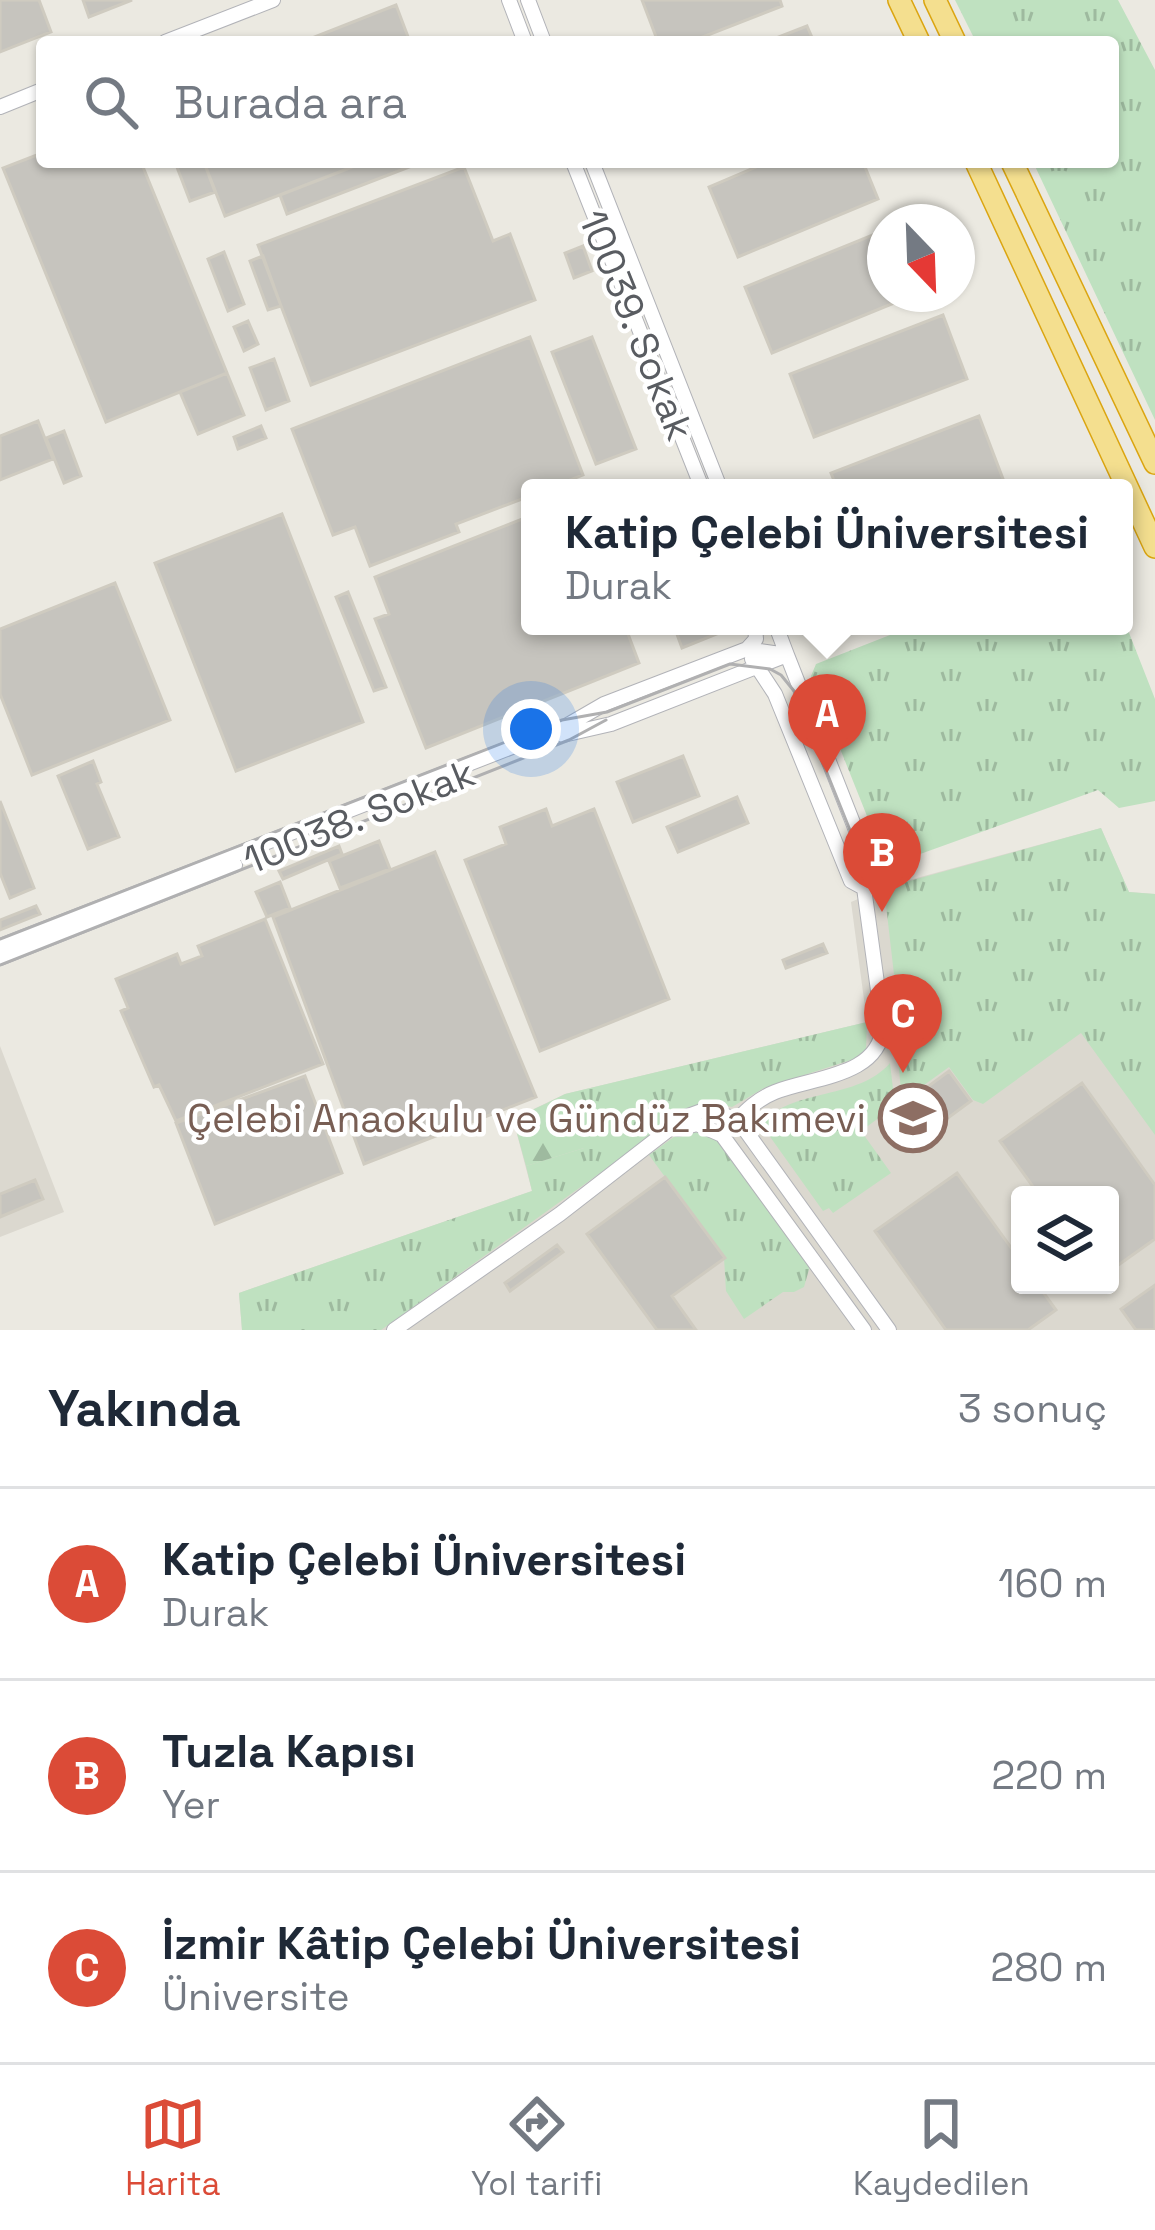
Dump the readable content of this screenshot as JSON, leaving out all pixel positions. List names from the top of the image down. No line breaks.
{"streets":{"street":["10039. Sokak","10038. Sokak"]},"places":{"school or university":["Çelebi Anaokulu ve Gündüz Bakımevi"]},"north":"bottom right","page":{"search":"Burada ara","popup":["Katip Çelebi Üniversitesi","Durak"],"pins":["A","B","C"],"heading":["Yakında","3 sonuç"],"list":[{"mark":"A","name":"Katip Çelebi Üniversitesi","note":"Durak","value":"160 m"},{"mark":"B","name":"Tuzla Kapısı","note":"Yer","value":"220 m"},{"mark":"C","name":"İzmir Kâtip Çelebi Üniversitesi","note":"Üniversite","value":"280 m"}],"nav":["Harita","Yol tarifi","Kaydedilen"]}}
